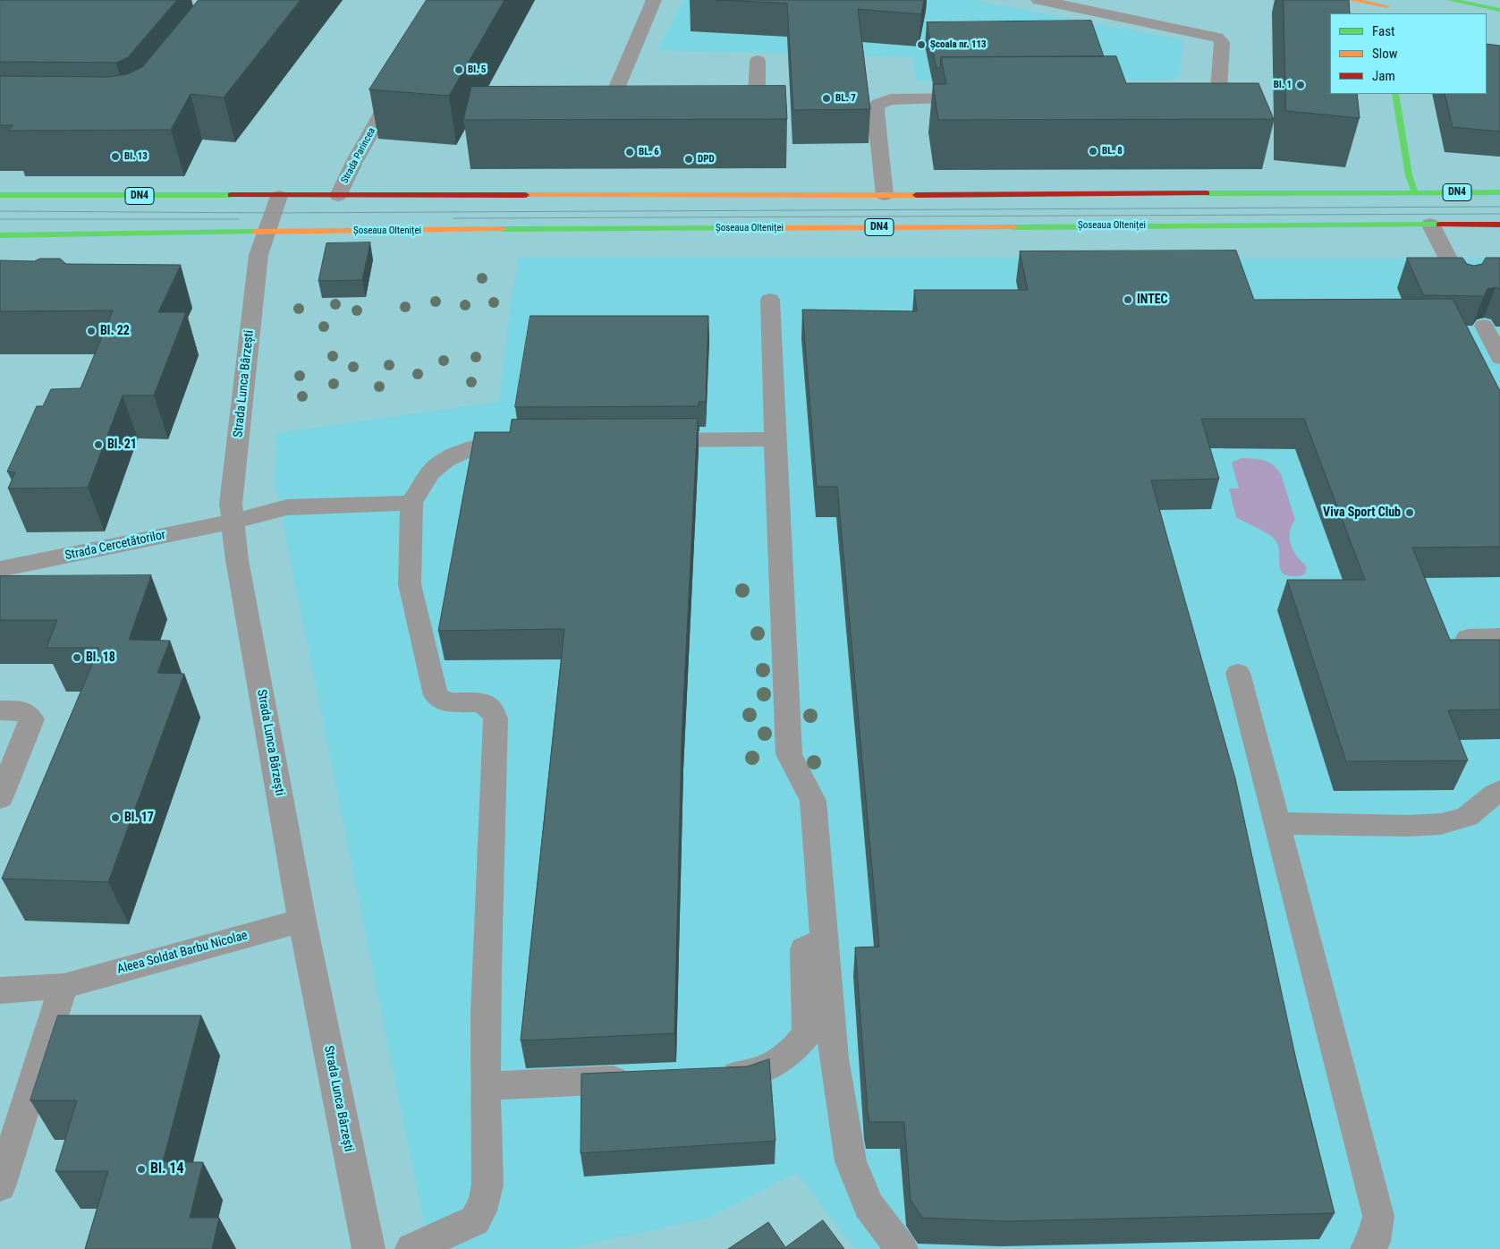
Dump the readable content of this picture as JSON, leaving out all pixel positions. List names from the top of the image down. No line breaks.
{"streets":{"main road":["DN4","Șoseaua Olteniței"],"street":["Strada Parincea","Strada Lunca Bârzești","Strada Cercetătorilor","Aleea Soldat Barbu Nicolae"]},"crossings":[["Strada Parincea","DN4"],["DN4","Strada Lunca Bârzești"],["Șoseaua Olteniței","Strada Lunca Bârzești"],["Strada Lunca Bârzești","Strada Cercetătorilor"],["Strada Lunca Bârzești","Aleea Soldat Barbu Nicolae"]],"places":["Școala nr. 113","Bl. 5","Bl. 1","BL. 7","BL. 8","BL. 6","Bl. 13","DPD","INTEC","Bl. 22","Bl. 21","Viva Sport Club","Bl. 18","Bl. 17","Bl. 14"],"legend":["Fast","Slow","Jam"]}
